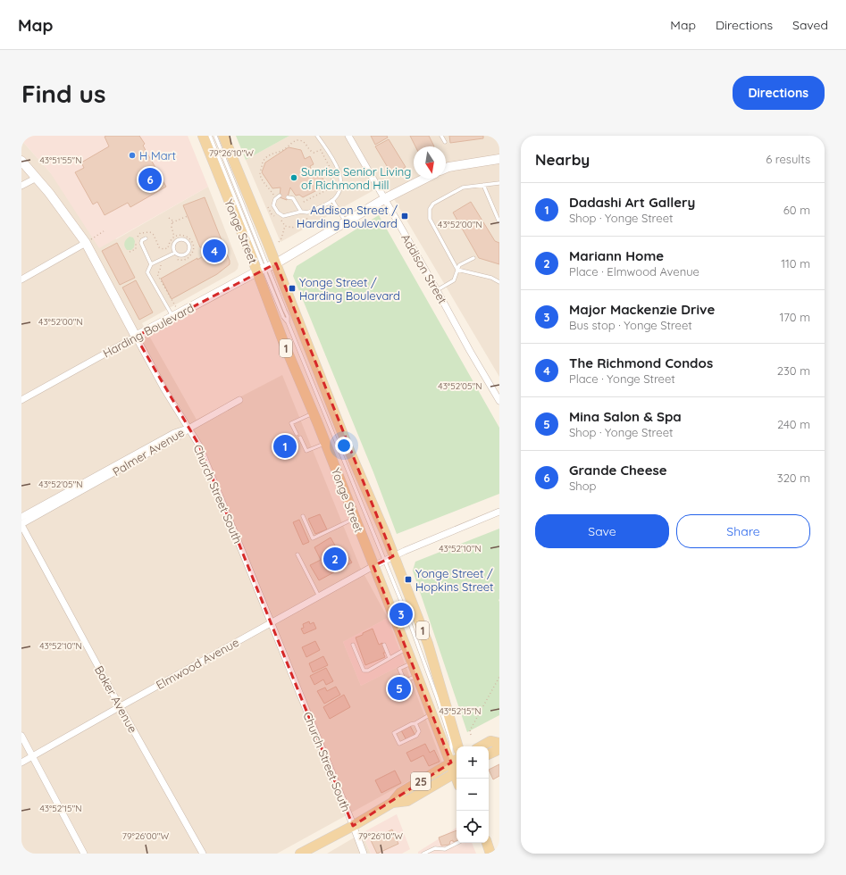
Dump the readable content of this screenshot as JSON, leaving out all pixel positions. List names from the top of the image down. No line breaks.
{"streets":{"main road":["Yonge Street","1","25"],"street":["Addison Street","Harding Boulevard","Palmer Avenue","Church Street South","Elmwood Avenue","Baker Avenue"]},"crossings":[["Yonge Street","Harding Boulevard"],["Yonge Street","Elmwood Avenue"],["Yonge Street","25"],["Addison Street","Harding Boulevard"],["Harding Boulevard","Church Street South"],["Palmer Avenue","Church Street South"],["Palmer Avenue","Baker Avenue"],["Church Street South","Elmwood Avenue"],["Church Street South","25"],["Elmwood Avenue","Baker Avenue"]],"places":{"other":["H Mart","Sunrise Senior Living of Richmond Hill"],"transit":["Addison Street / Harding Boulevard","Yonge Street / Harding Boulevard","Yonge Street / Hopkins Street"]},"north":"bottom","page":{"header":"Map","nav":["Map","Directions","Saved"],"buttons":["Directions",["Save","Share"]],"title":"Find us","heading":["Nearby","6 results"],"pins":["6","4","1","2","3","5"],"list":[{"mark":"1","name":"Dadashi Art Gallery","note":"Shop · Yonge Street","value":"60 m"},{"mark":"2","name":"Mariann Home","note":"Place · Elmwood Avenue","value":"110 m"},{"mark":"3","name":"Major Mackenzie Drive","note":"Bus stop · Yonge Street","value":"170 m"},{"mark":"4","name":"The Richmond Condos","note":"Place · Yonge Street","value":"230 m"},{"mark":"5","name":"Mina Salon & Spa","note":"Shop · Yonge Street","value":"240 m"},{"mark":"6","name":"Grande Cheese","note":"Shop","value":"320 m"}],"map_buttons":["+","−"]},"coordinates":["79°26'10\"W","43°51'55\"N","43°52'00\"N","43°52'05\"N","43°52'10\"N","43°52'15\"N","79°26'00\"W"]}
